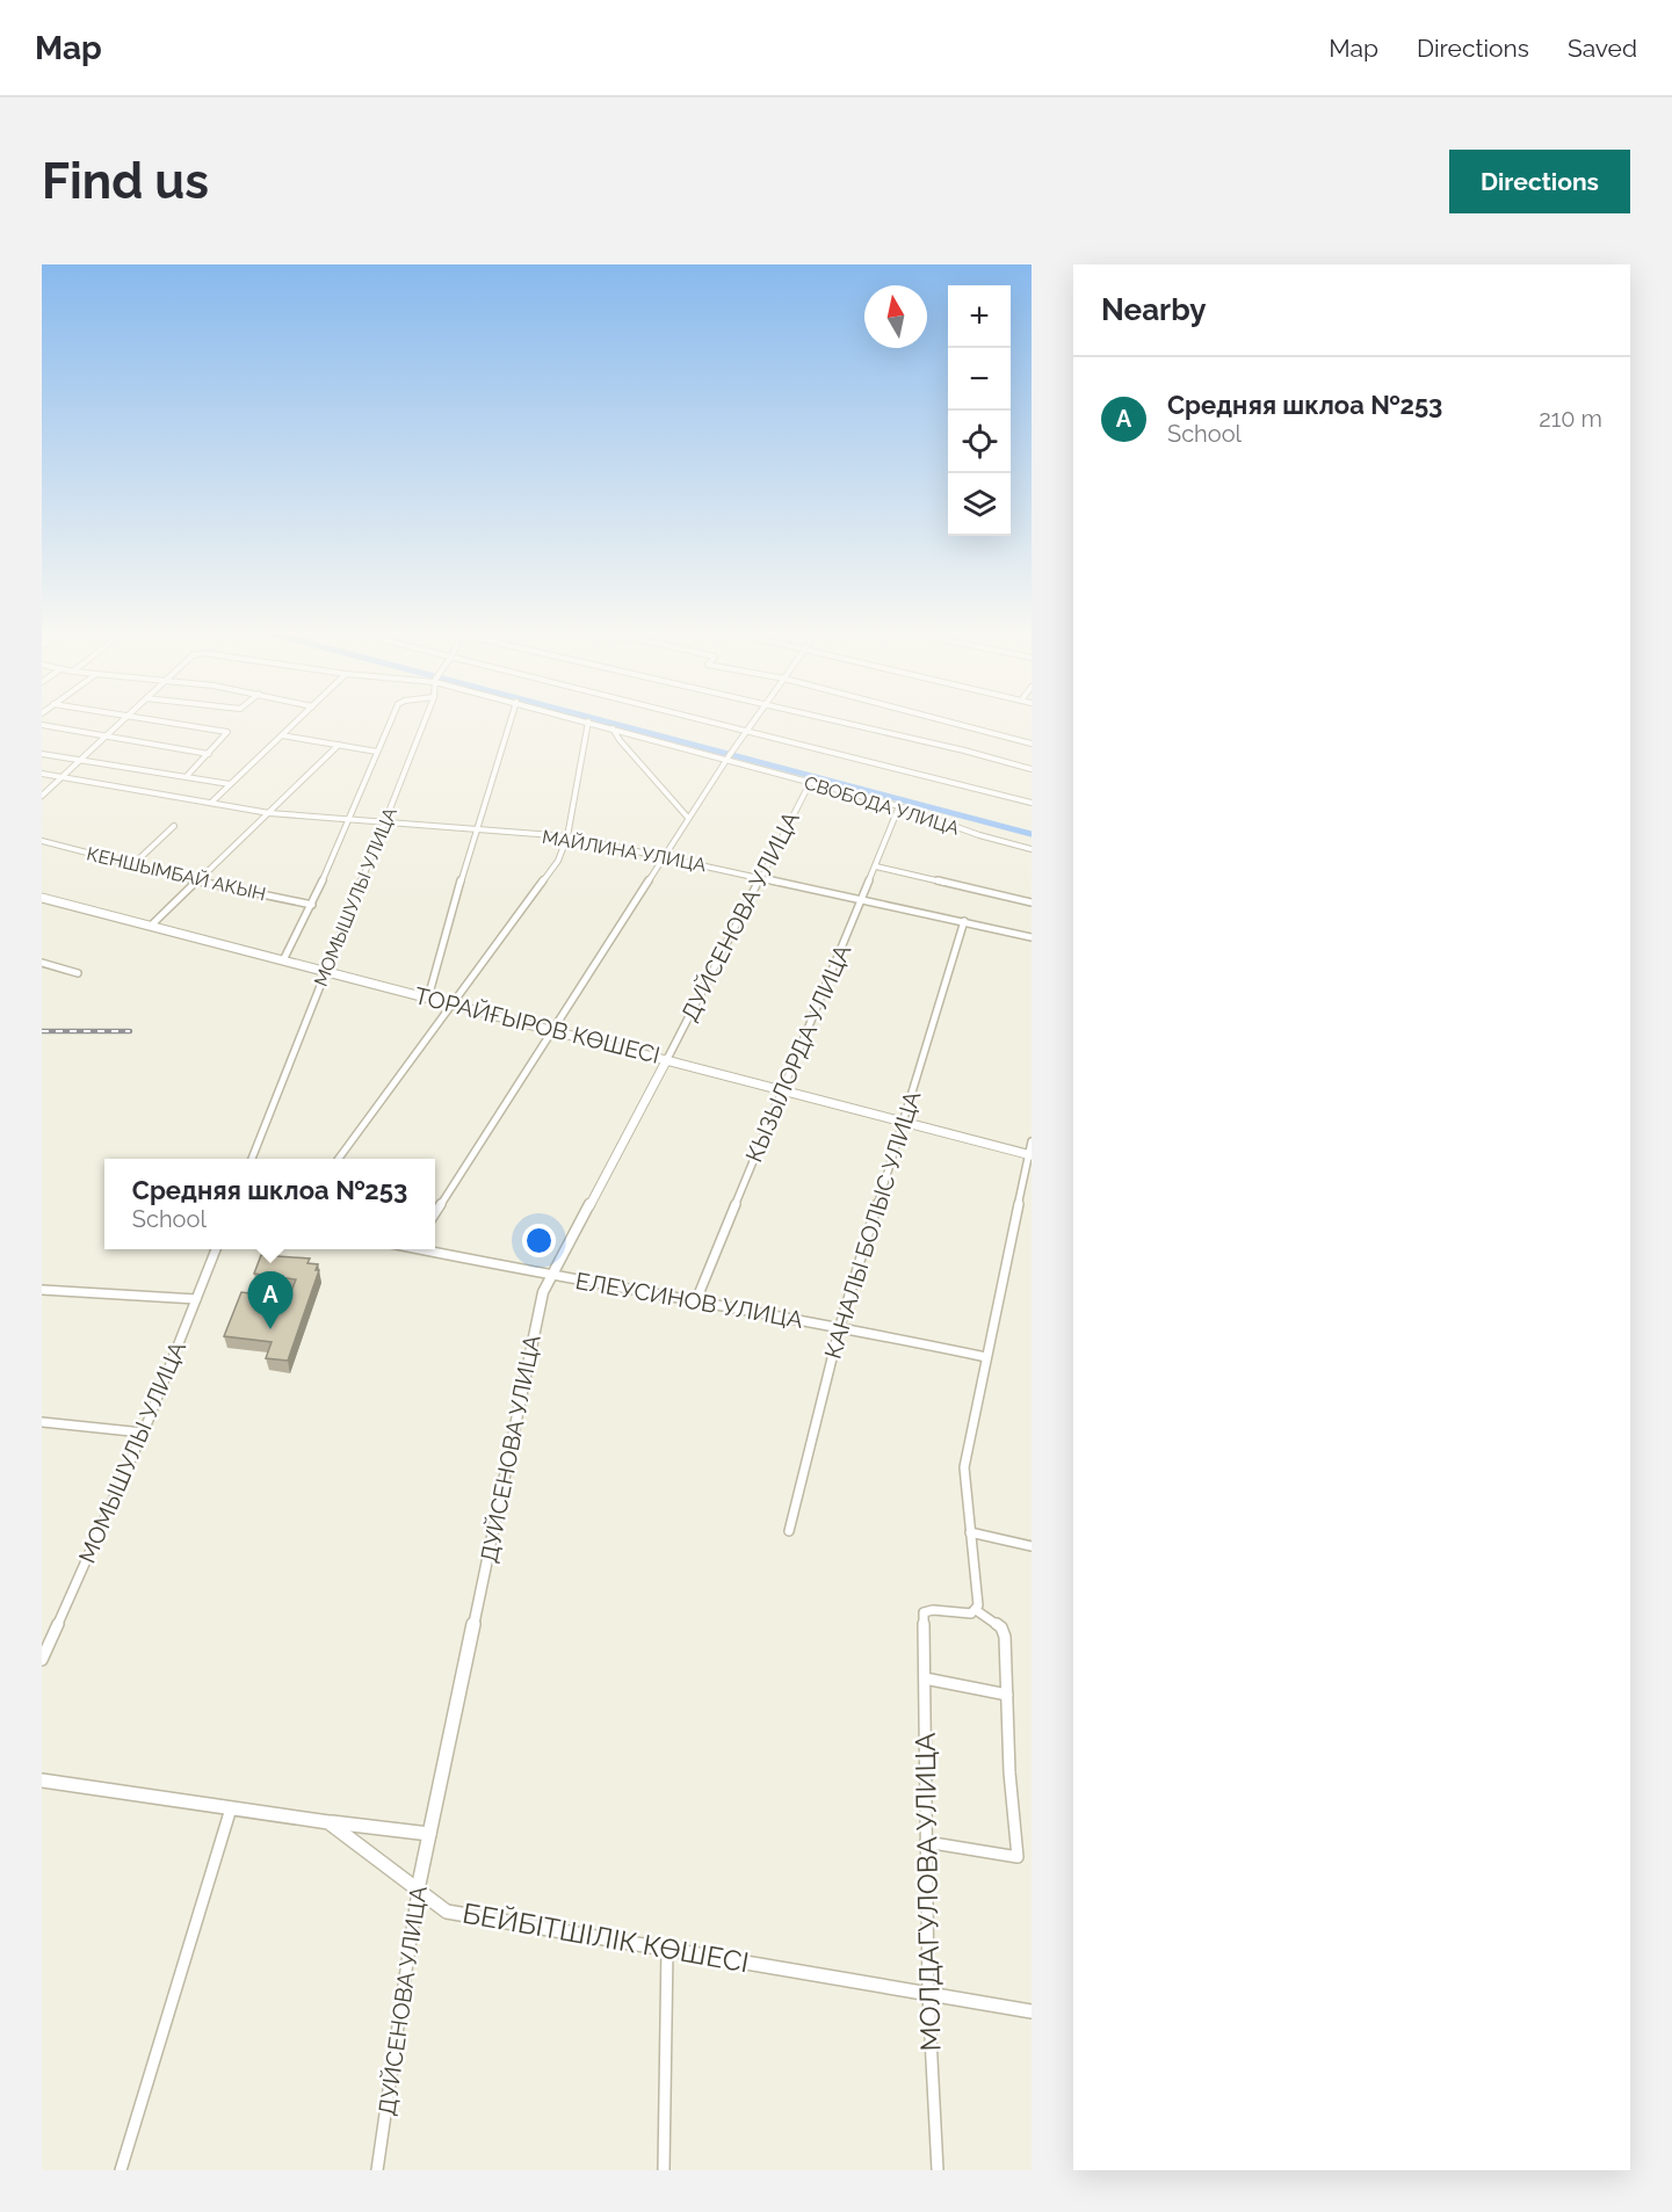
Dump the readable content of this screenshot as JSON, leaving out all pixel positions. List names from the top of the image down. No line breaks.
{"streets":{"street":["СВОБОДА УЛИЦА","МАЙЛИНА УЛИЦА","КЕНШЫМБАЙ АКЫН","МОМЫШУЛЫ УЛИЦА","ДУЙСЕНОВА УЛИЦА","ТОРАЙҒЫРОВ КӨШЕСІ","КЫЗЫЛОРДА УЛИЦА","КАНАЛЫ БОЛЫС УЛИЦА","ЕЛЕУСИНОВ УЛИЦА","МОЛДАГУЛОВА УЛИЦА","БЕЙБІТШІЛІК КӨШЕСІ"]},"crossings":[["СВОБОДА УЛИЦА","ДУЙСЕНОВА УЛИЦА"],["СВОБОДА УЛИЦА","КЫЗЫЛОРДА УЛИЦА"],["МАЙЛИНА УЛИЦА","МОМЫШУЛЫ УЛИЦА"],["МАЙЛИНА УЛИЦА","ДУЙСЕНОВА УЛИЦА"],["МАЙЛИНА УЛИЦА","КЫЗЫЛОРДА УЛИЦА"],["МАЙЛИНА УЛИЦА","КАНАЛЫ БОЛЫС УЛИЦА"],["МОМЫШУЛЫ УЛИЦА","ТОРАЙҒЫРОВ КӨШЕСІ"],["ДУЙСЕНОВА УЛИЦА","ТОРАЙҒЫРОВ КӨШЕСІ"],["ДУЙСЕНОВА УЛИЦА","ЕЛЕУСИНОВ УЛИЦА"],["ДУЙСЕНОВА УЛИЦА","БЕЙБІТШІЛІК КӨШЕСІ"],["ТОРАЙҒЫРОВ КӨШЕСІ","КЫЗЫЛОРДА УЛИЦА"],["ТОРАЙҒЫРОВ КӨШЕСІ","КАНАЛЫ БОЛЫС УЛИЦА"],["КЫЗЫЛОРДА УЛИЦА","ЕЛЕУСИНОВ УЛИЦА"],["КАНАЛЫ БОЛЫС УЛИЦА","ЕЛЕУСИНОВ УЛИЦА"],["МОЛДАГУЛОВА УЛИЦА","БЕЙБІТШІЛІК КӨШЕСІ"]],"north":"top","page":{"header":"Map","nav":["Map","Directions","Saved"],"buttons":"Directions","title":"Find us","heading":"Nearby","map_buttons":["+","−"],"list":[{"mark":"A","name":"Средняя шклоа №253","note":"School","value":"210 m"}],"popup":["Средняя шклоа №253","School"],"pins":"A"}}
